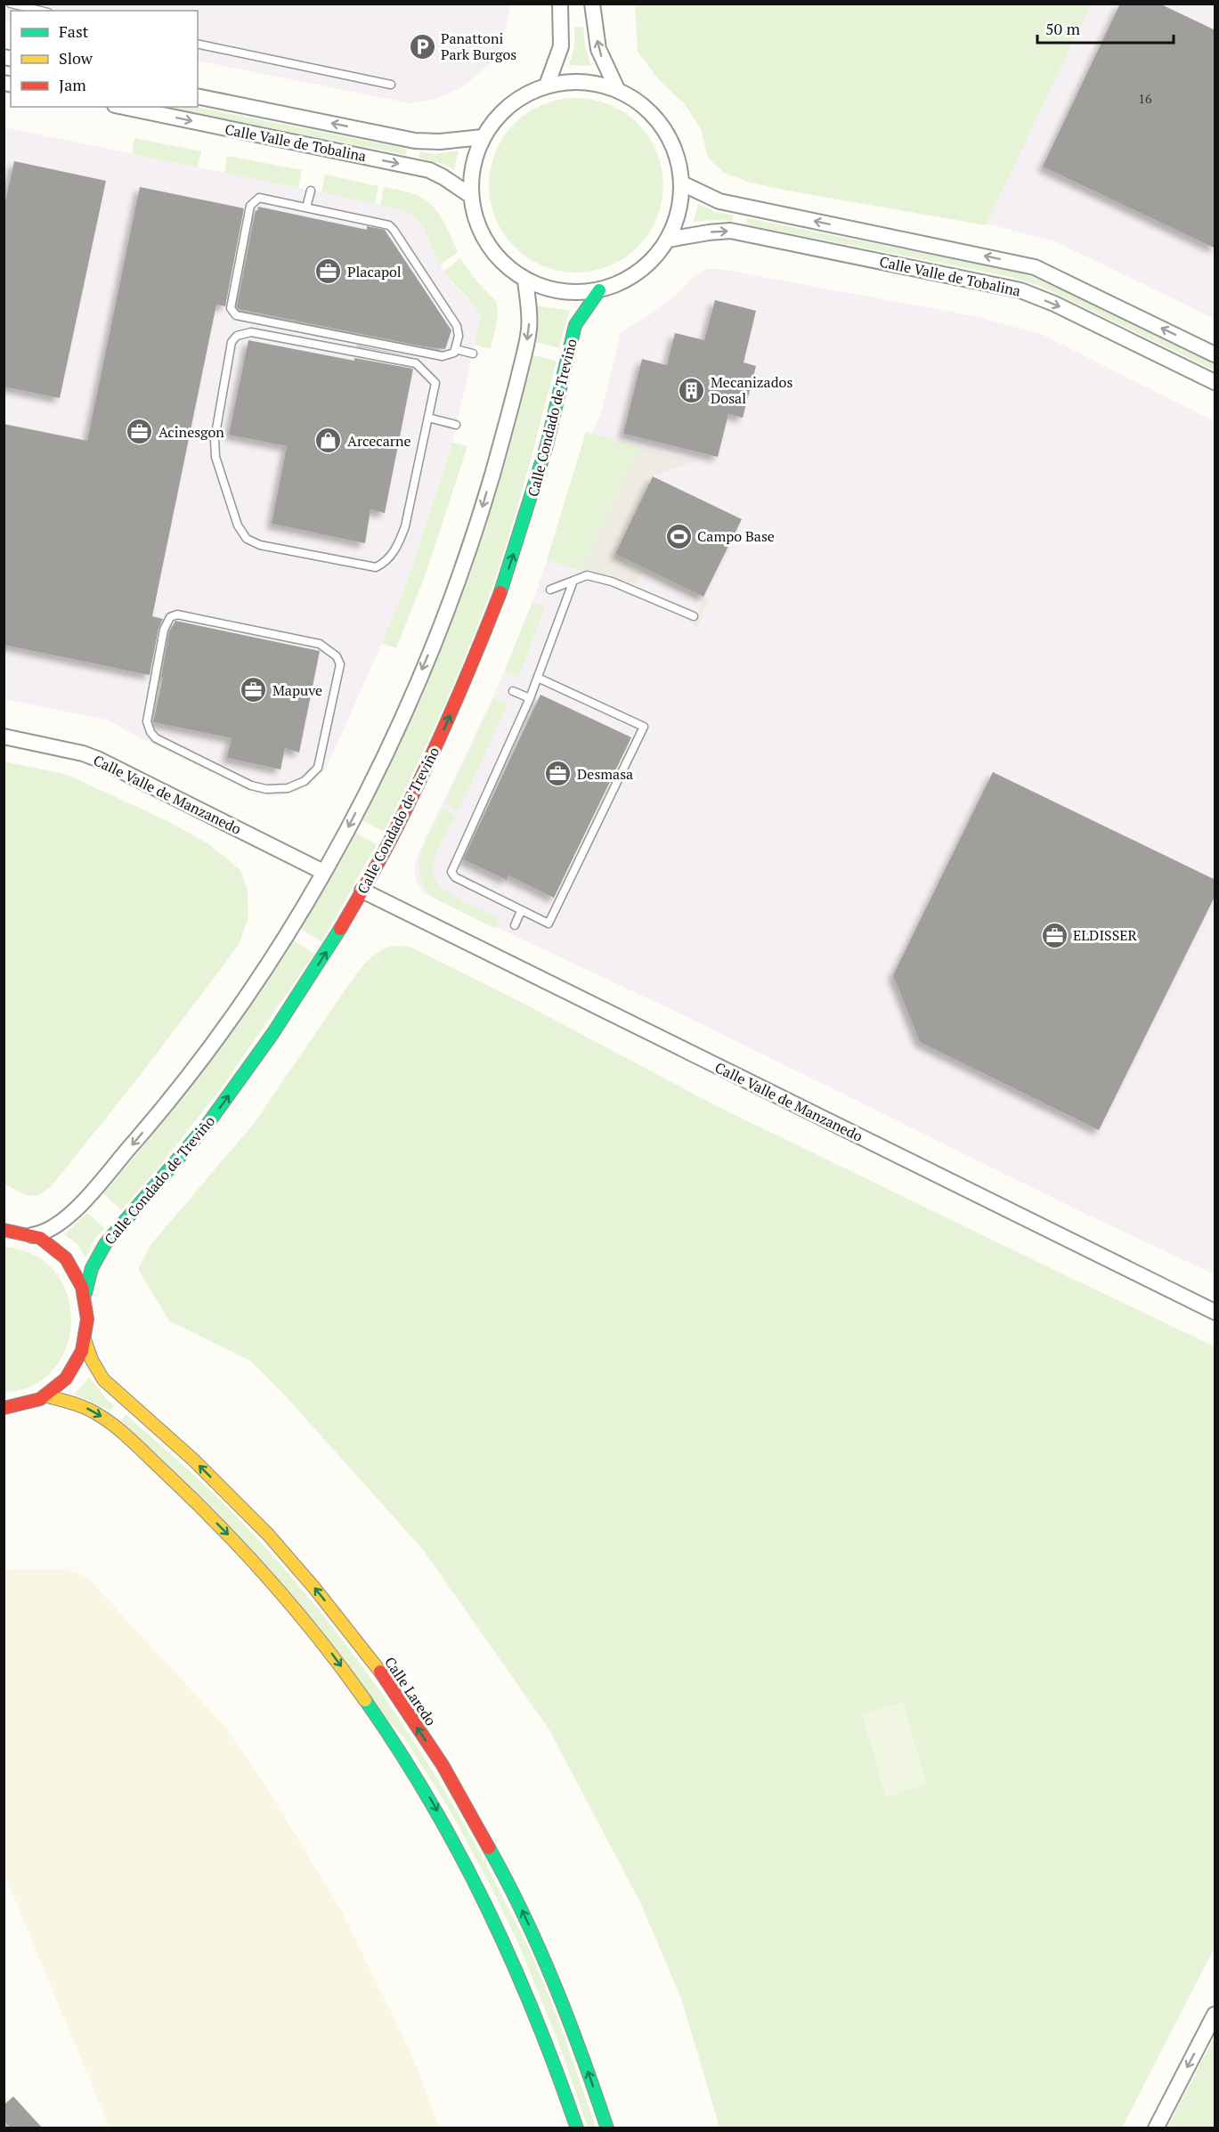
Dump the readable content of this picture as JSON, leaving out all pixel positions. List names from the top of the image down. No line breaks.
{"streets":{"main road":["Calle Condado de Treviño","Calle Laredo"],"street":["Calle Valle de Tobalina","Calle Valle de Manzanedo"]},"crossings":[["Calle Condado de Treviño","Calle Valle de Manzanedo"]],"one_way":["Calle Condado de Treviño"],"places":{"parking":["Panattoni Park Burgos"],"office":["Placapol","Acinesgon","Mapuve","Desmasa","ELDISSER"],"building":["Mecanizados Dosal"],"shop":["Arcecarne"],"sports":["Campo Base"]},"house_numbers":["16"],"legend":["Fast","Slow","Jam"],"scale_bar":"50 m"}
